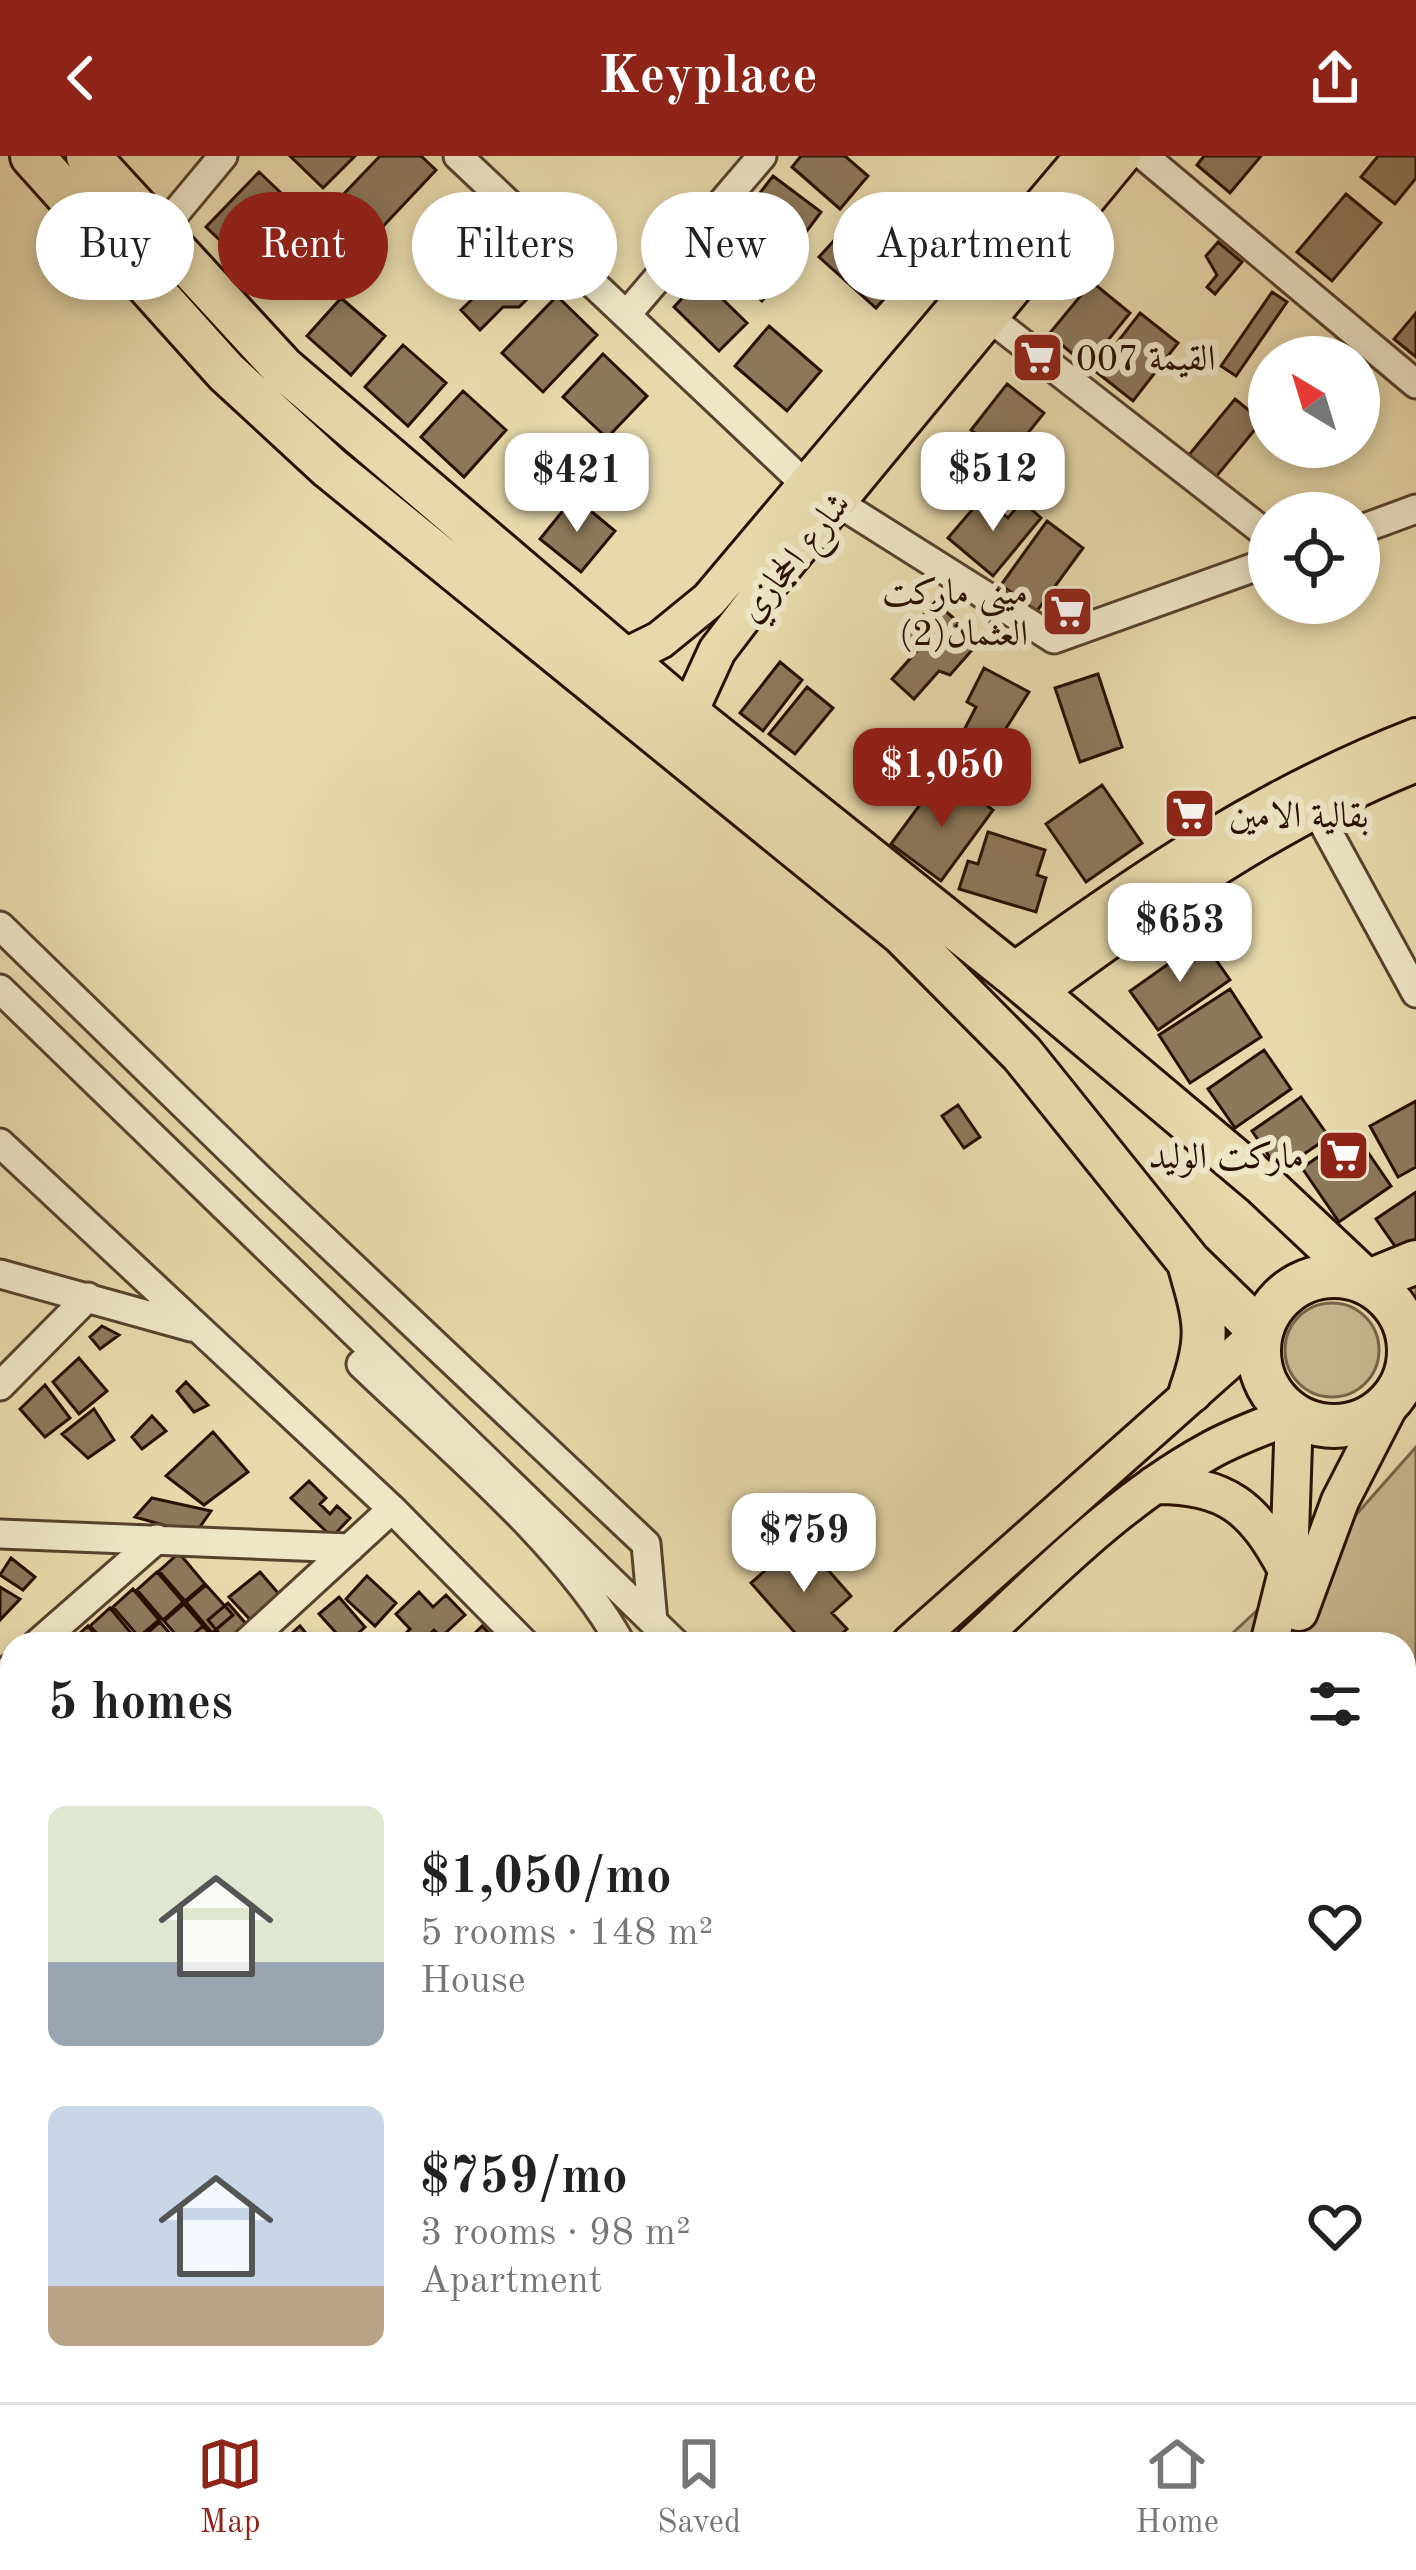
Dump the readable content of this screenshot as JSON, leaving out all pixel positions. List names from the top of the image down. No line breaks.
{"streets":{"main road":["شارع الحجازي"]},"places":{"supermarket":["القيمة 007","ميني ماركت العثمان(2)","بقالية الامين","ماركت الوليد"]},"north":"top left","page":{"header":"Keyplace","chip":["Buy","Rent","Filters","New","Apartment"],"price":["$512","$421","$1,050","$653","$759"],"heading":"5 homes","list":[{"name":"$1,050/mo","note":"5 rooms · 148 m² · House"},{"name":"$759/mo","note":"3 rooms · 98 m² · Apartment"}],"tabs":["Map","Saved","Home"]}}
